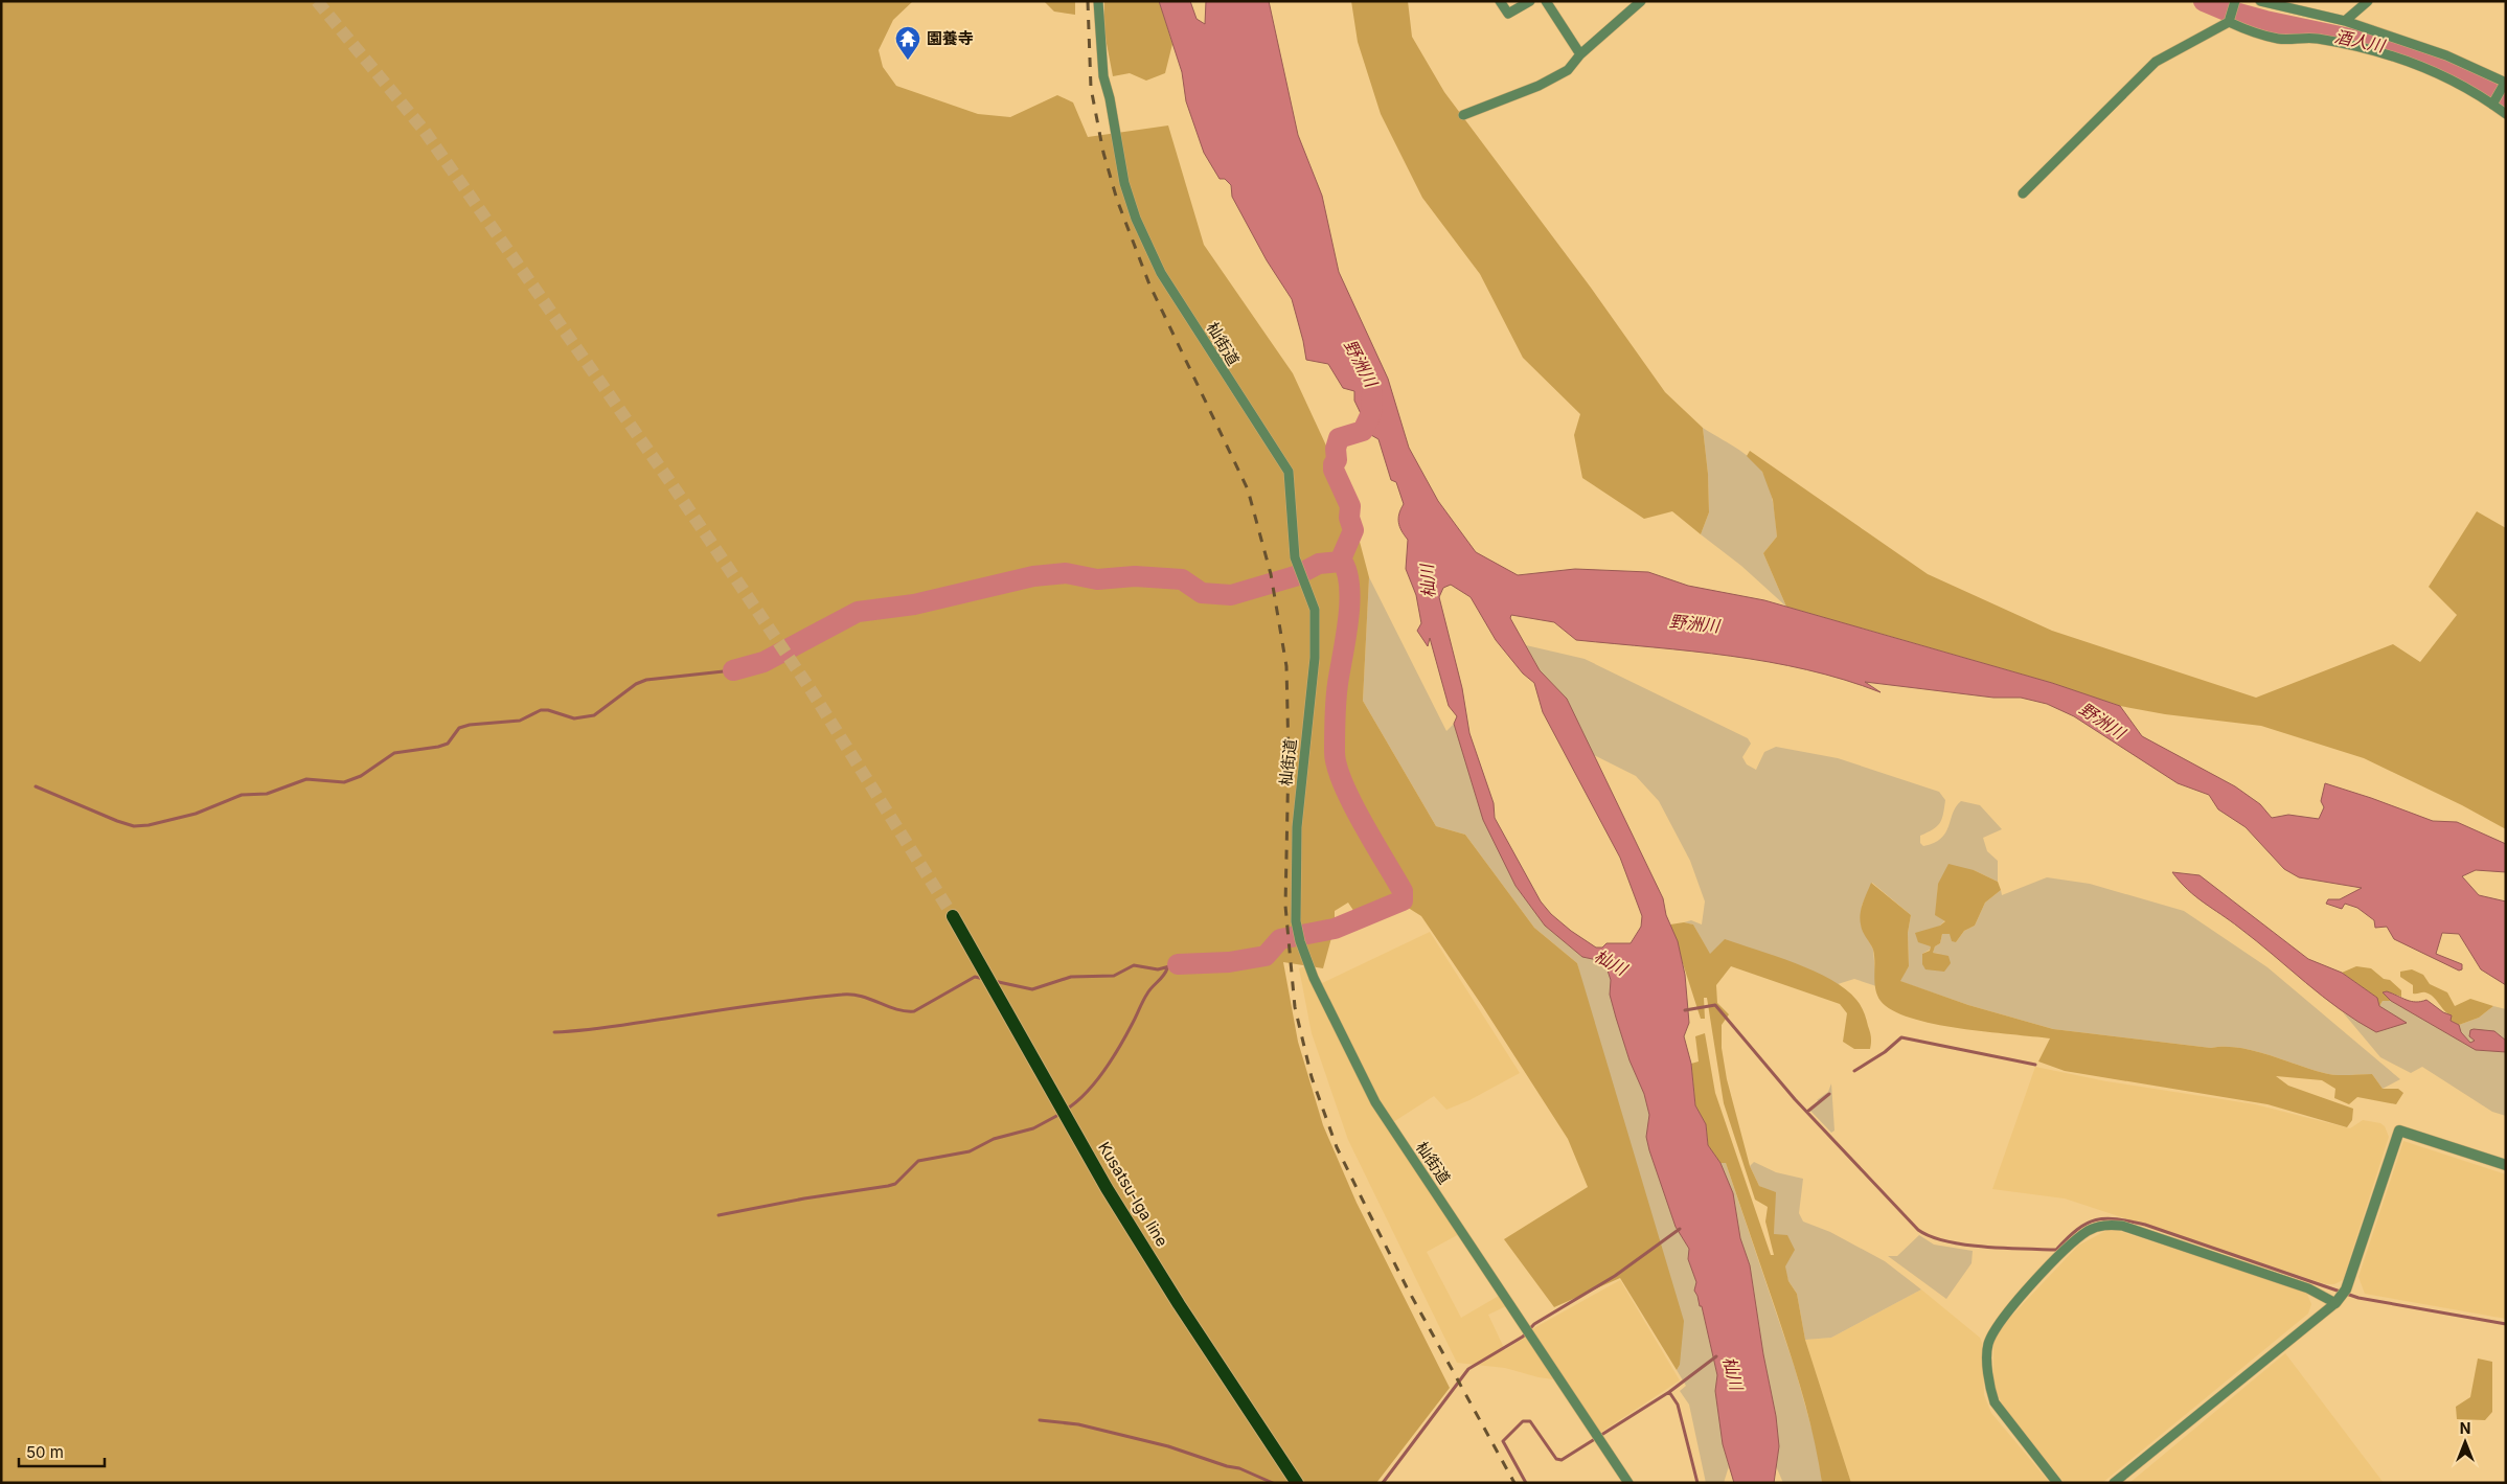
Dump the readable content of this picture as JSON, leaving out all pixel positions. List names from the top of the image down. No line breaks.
{"streets":{"main road":["Kusatsu-Iga line"],"street":["杣街道"]},"water":["酒人川","野洲川","杣川"],"places":{"temple":["園養寺"]},"scale_bar":"50 m","north":"top"}
